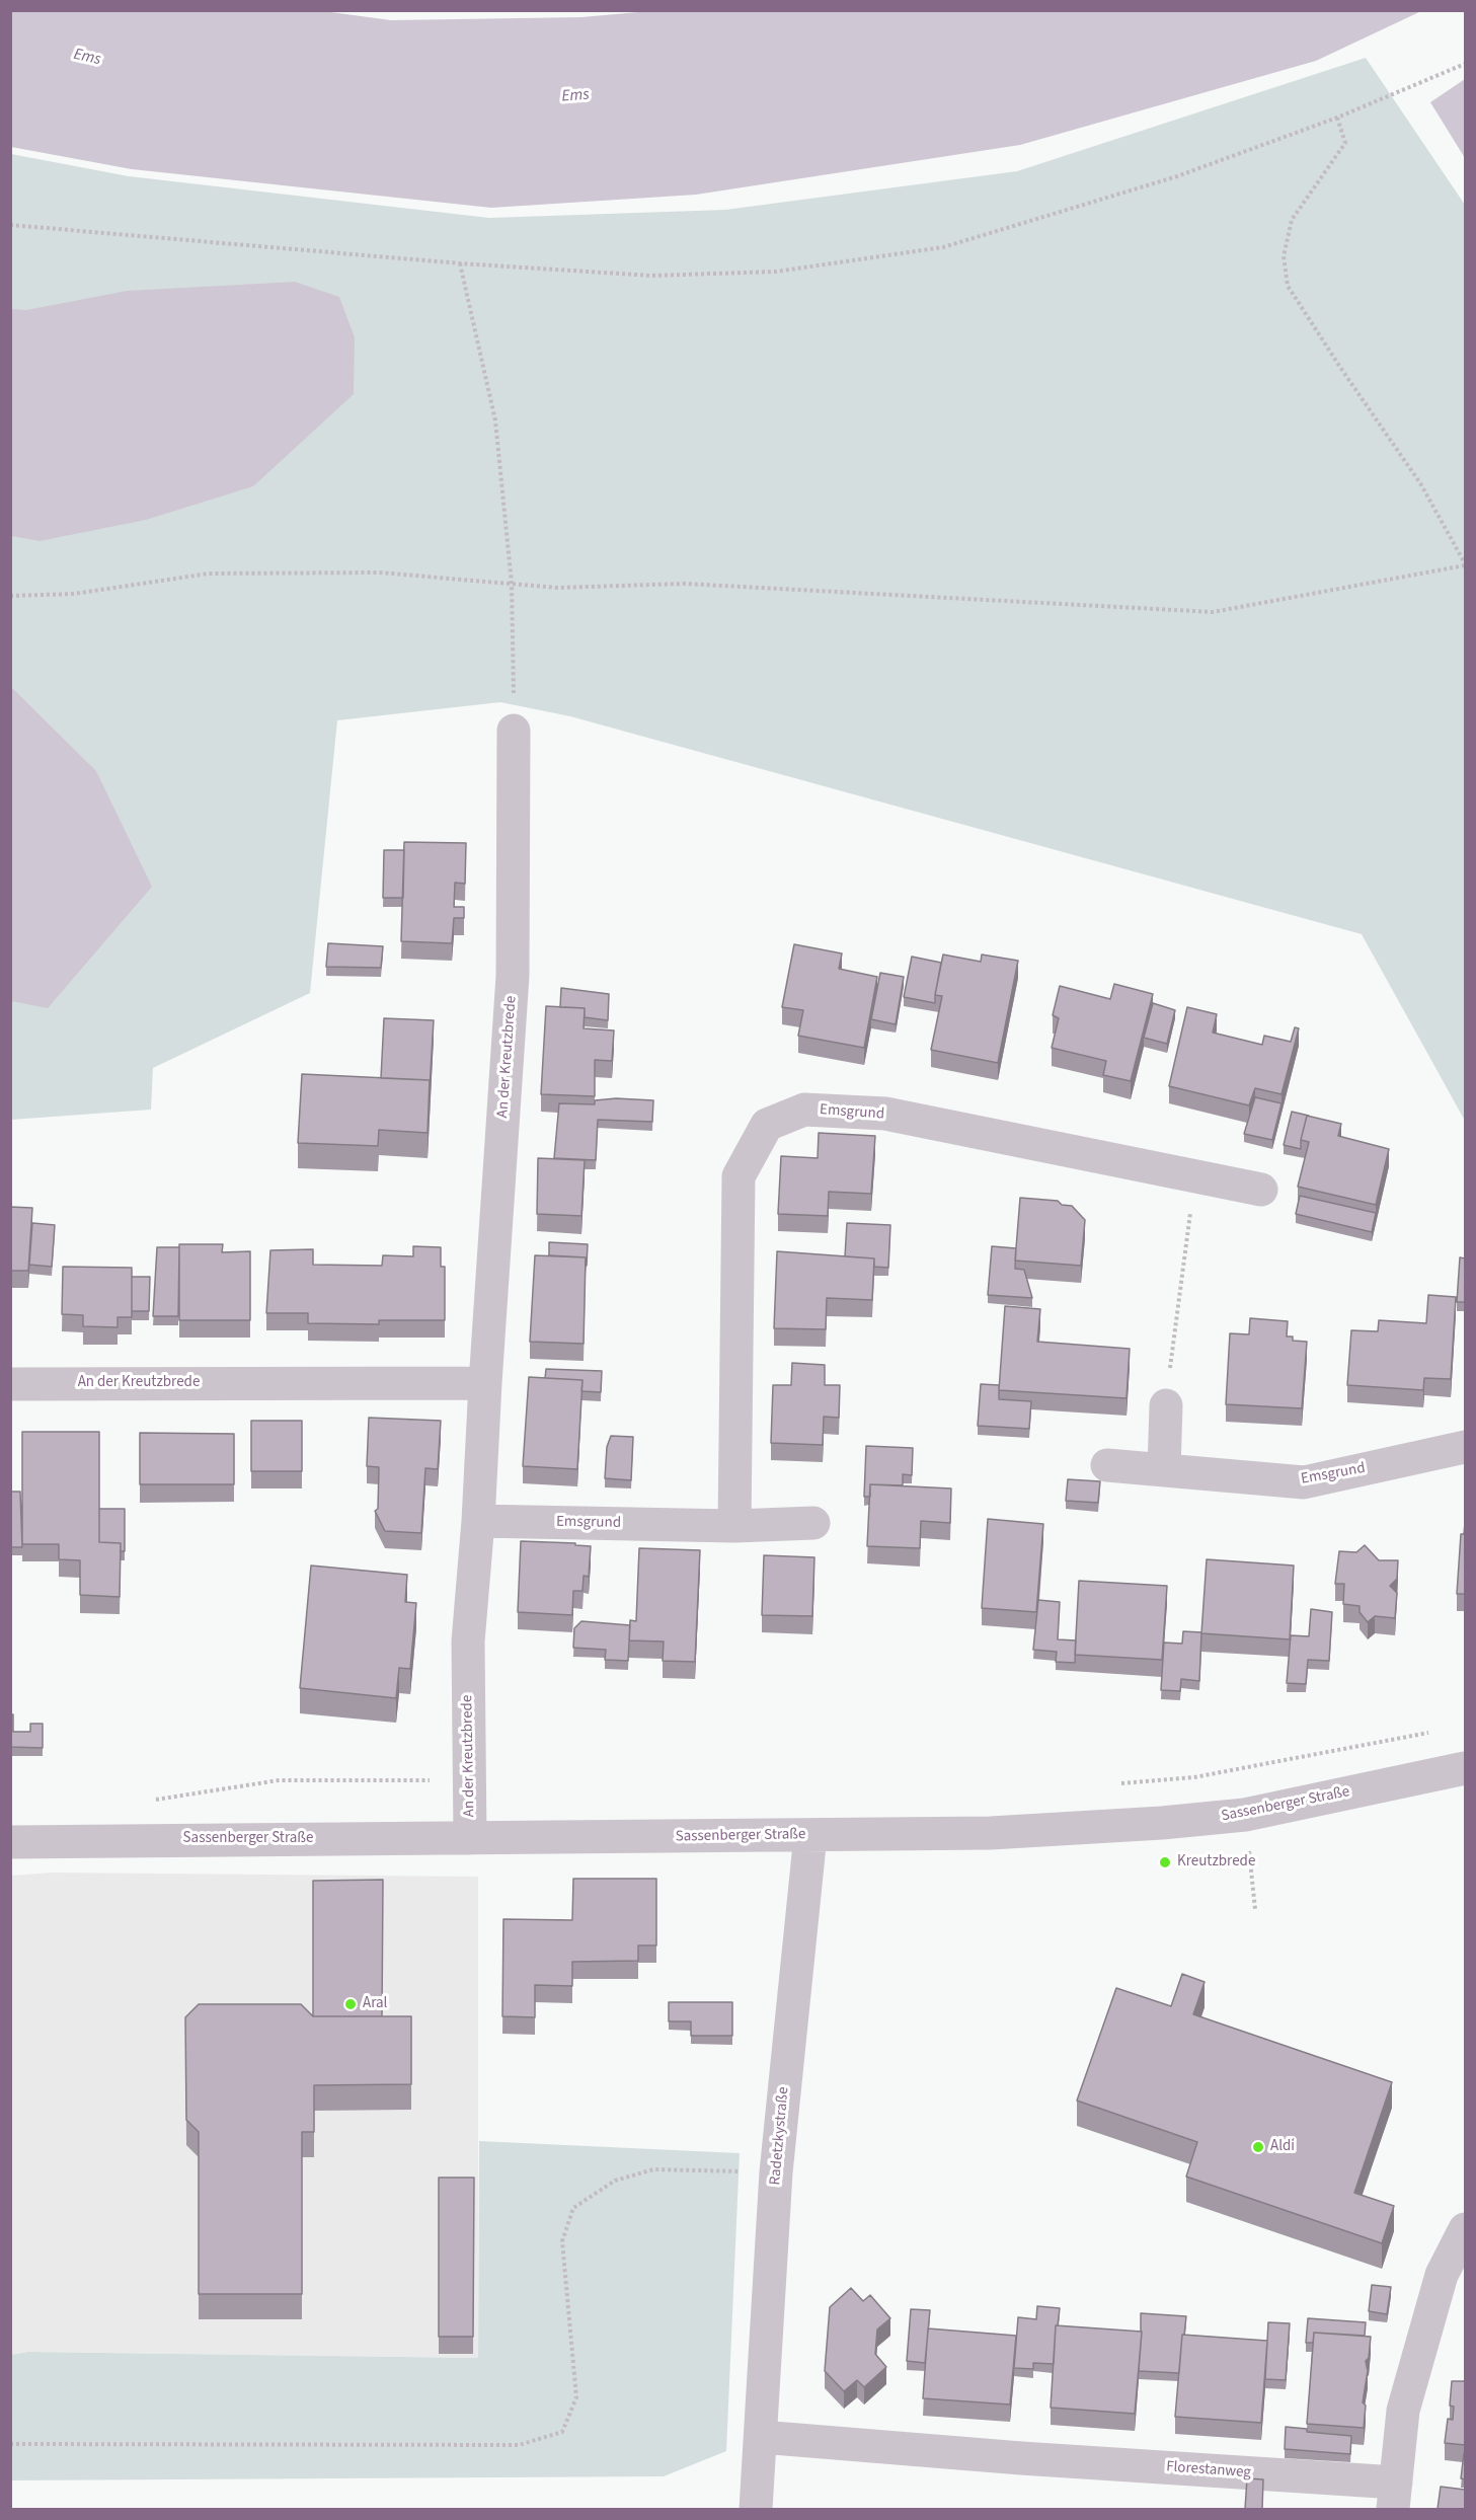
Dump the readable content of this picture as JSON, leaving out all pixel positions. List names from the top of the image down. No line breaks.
{"streets":{"street":["An der Kreutzbrede","Emsgrund","Sassenberger Straße","Radetzkystraße","Florestanweg"]},"crossings":[["An der Kreutzbrede","Emsgrund"],["An der Kreutzbrede","Sassenberger Straße"],["Sassenberger Straße","Radetzkystraße"],["Radetzkystraße","Florestanweg"]],"water":["Ems"],"places":["Kreutzbrede","Aral","Aldi"]}
